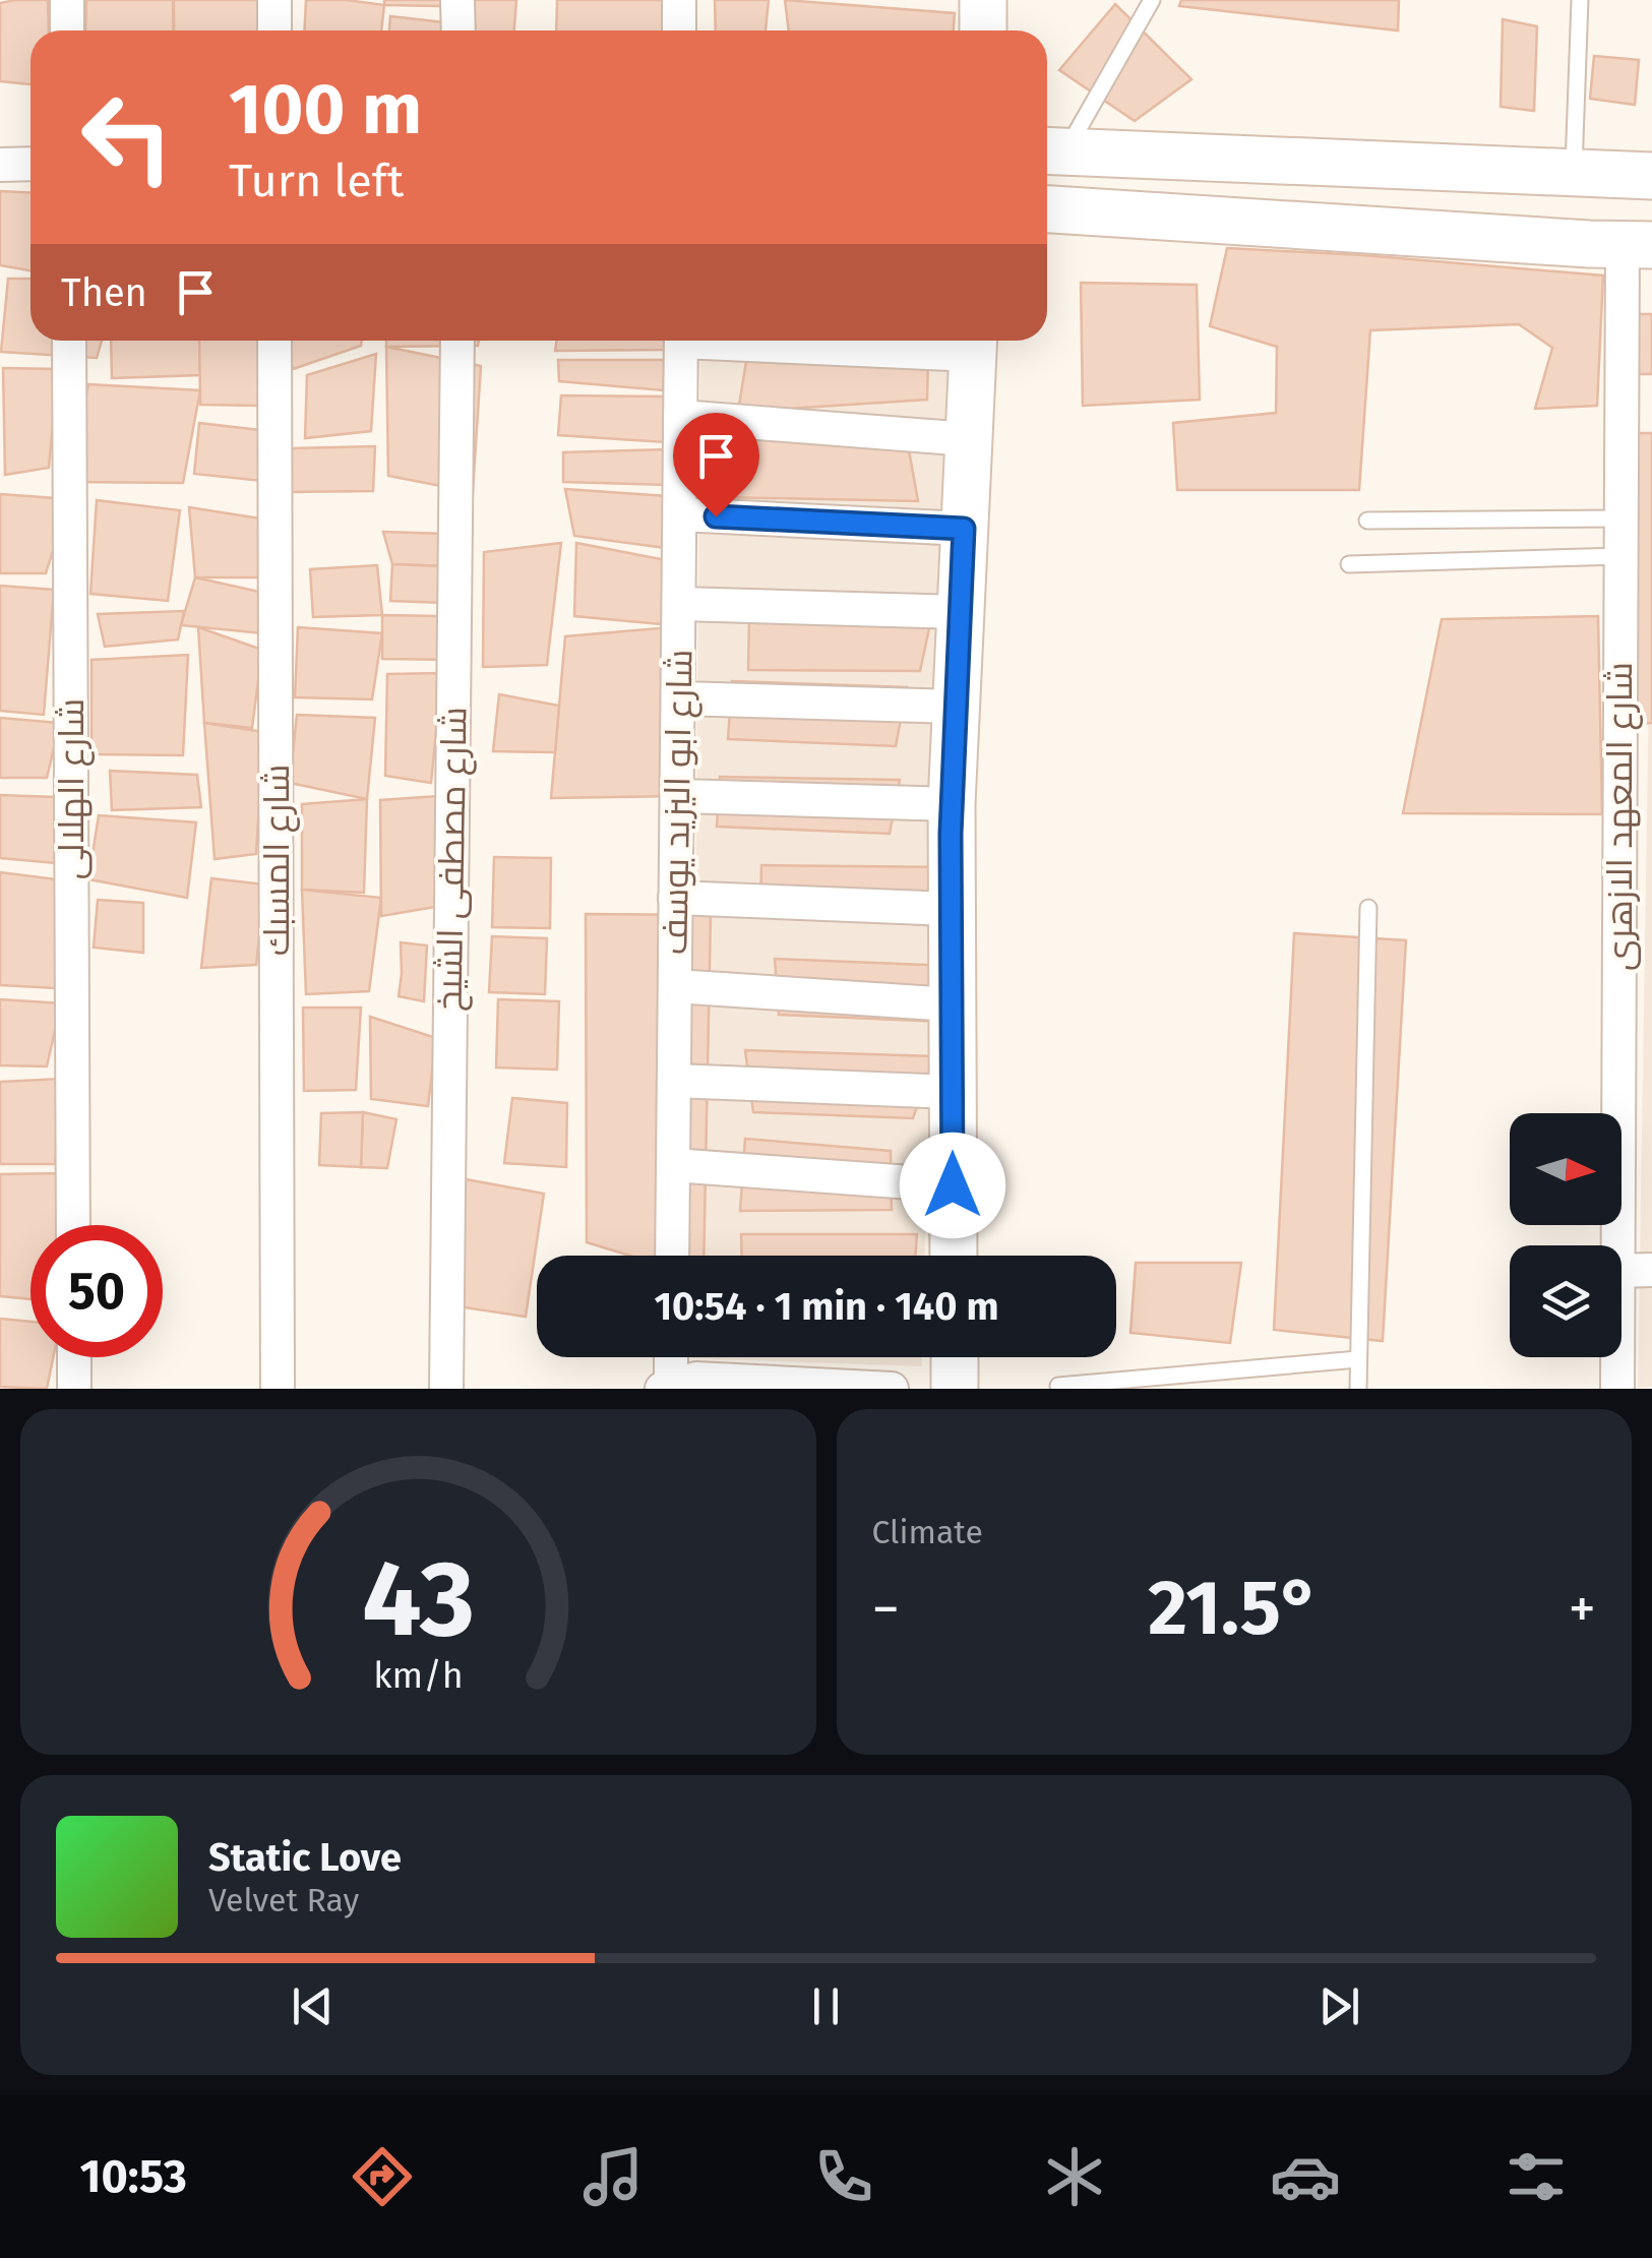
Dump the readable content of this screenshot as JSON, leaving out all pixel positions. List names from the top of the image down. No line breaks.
{"streets":{"street":["شارع الهلالى","شارع ابو اليزيد يوسف","شارع المعهد الازهرى","شارع مصطفى الشيخ","شارع المسبك"]},"north":"right","page":{"turn":["100 m","Turn left"],"then":"Then","limit":"50","trip":"10:54 · 1 min · 140 m","tile":"Climate","heat":["−","21.5°","+"],"song":["Static Love","Velvet Ray"],"tabs":"10:53","gauge":["43","km/h"]}}
